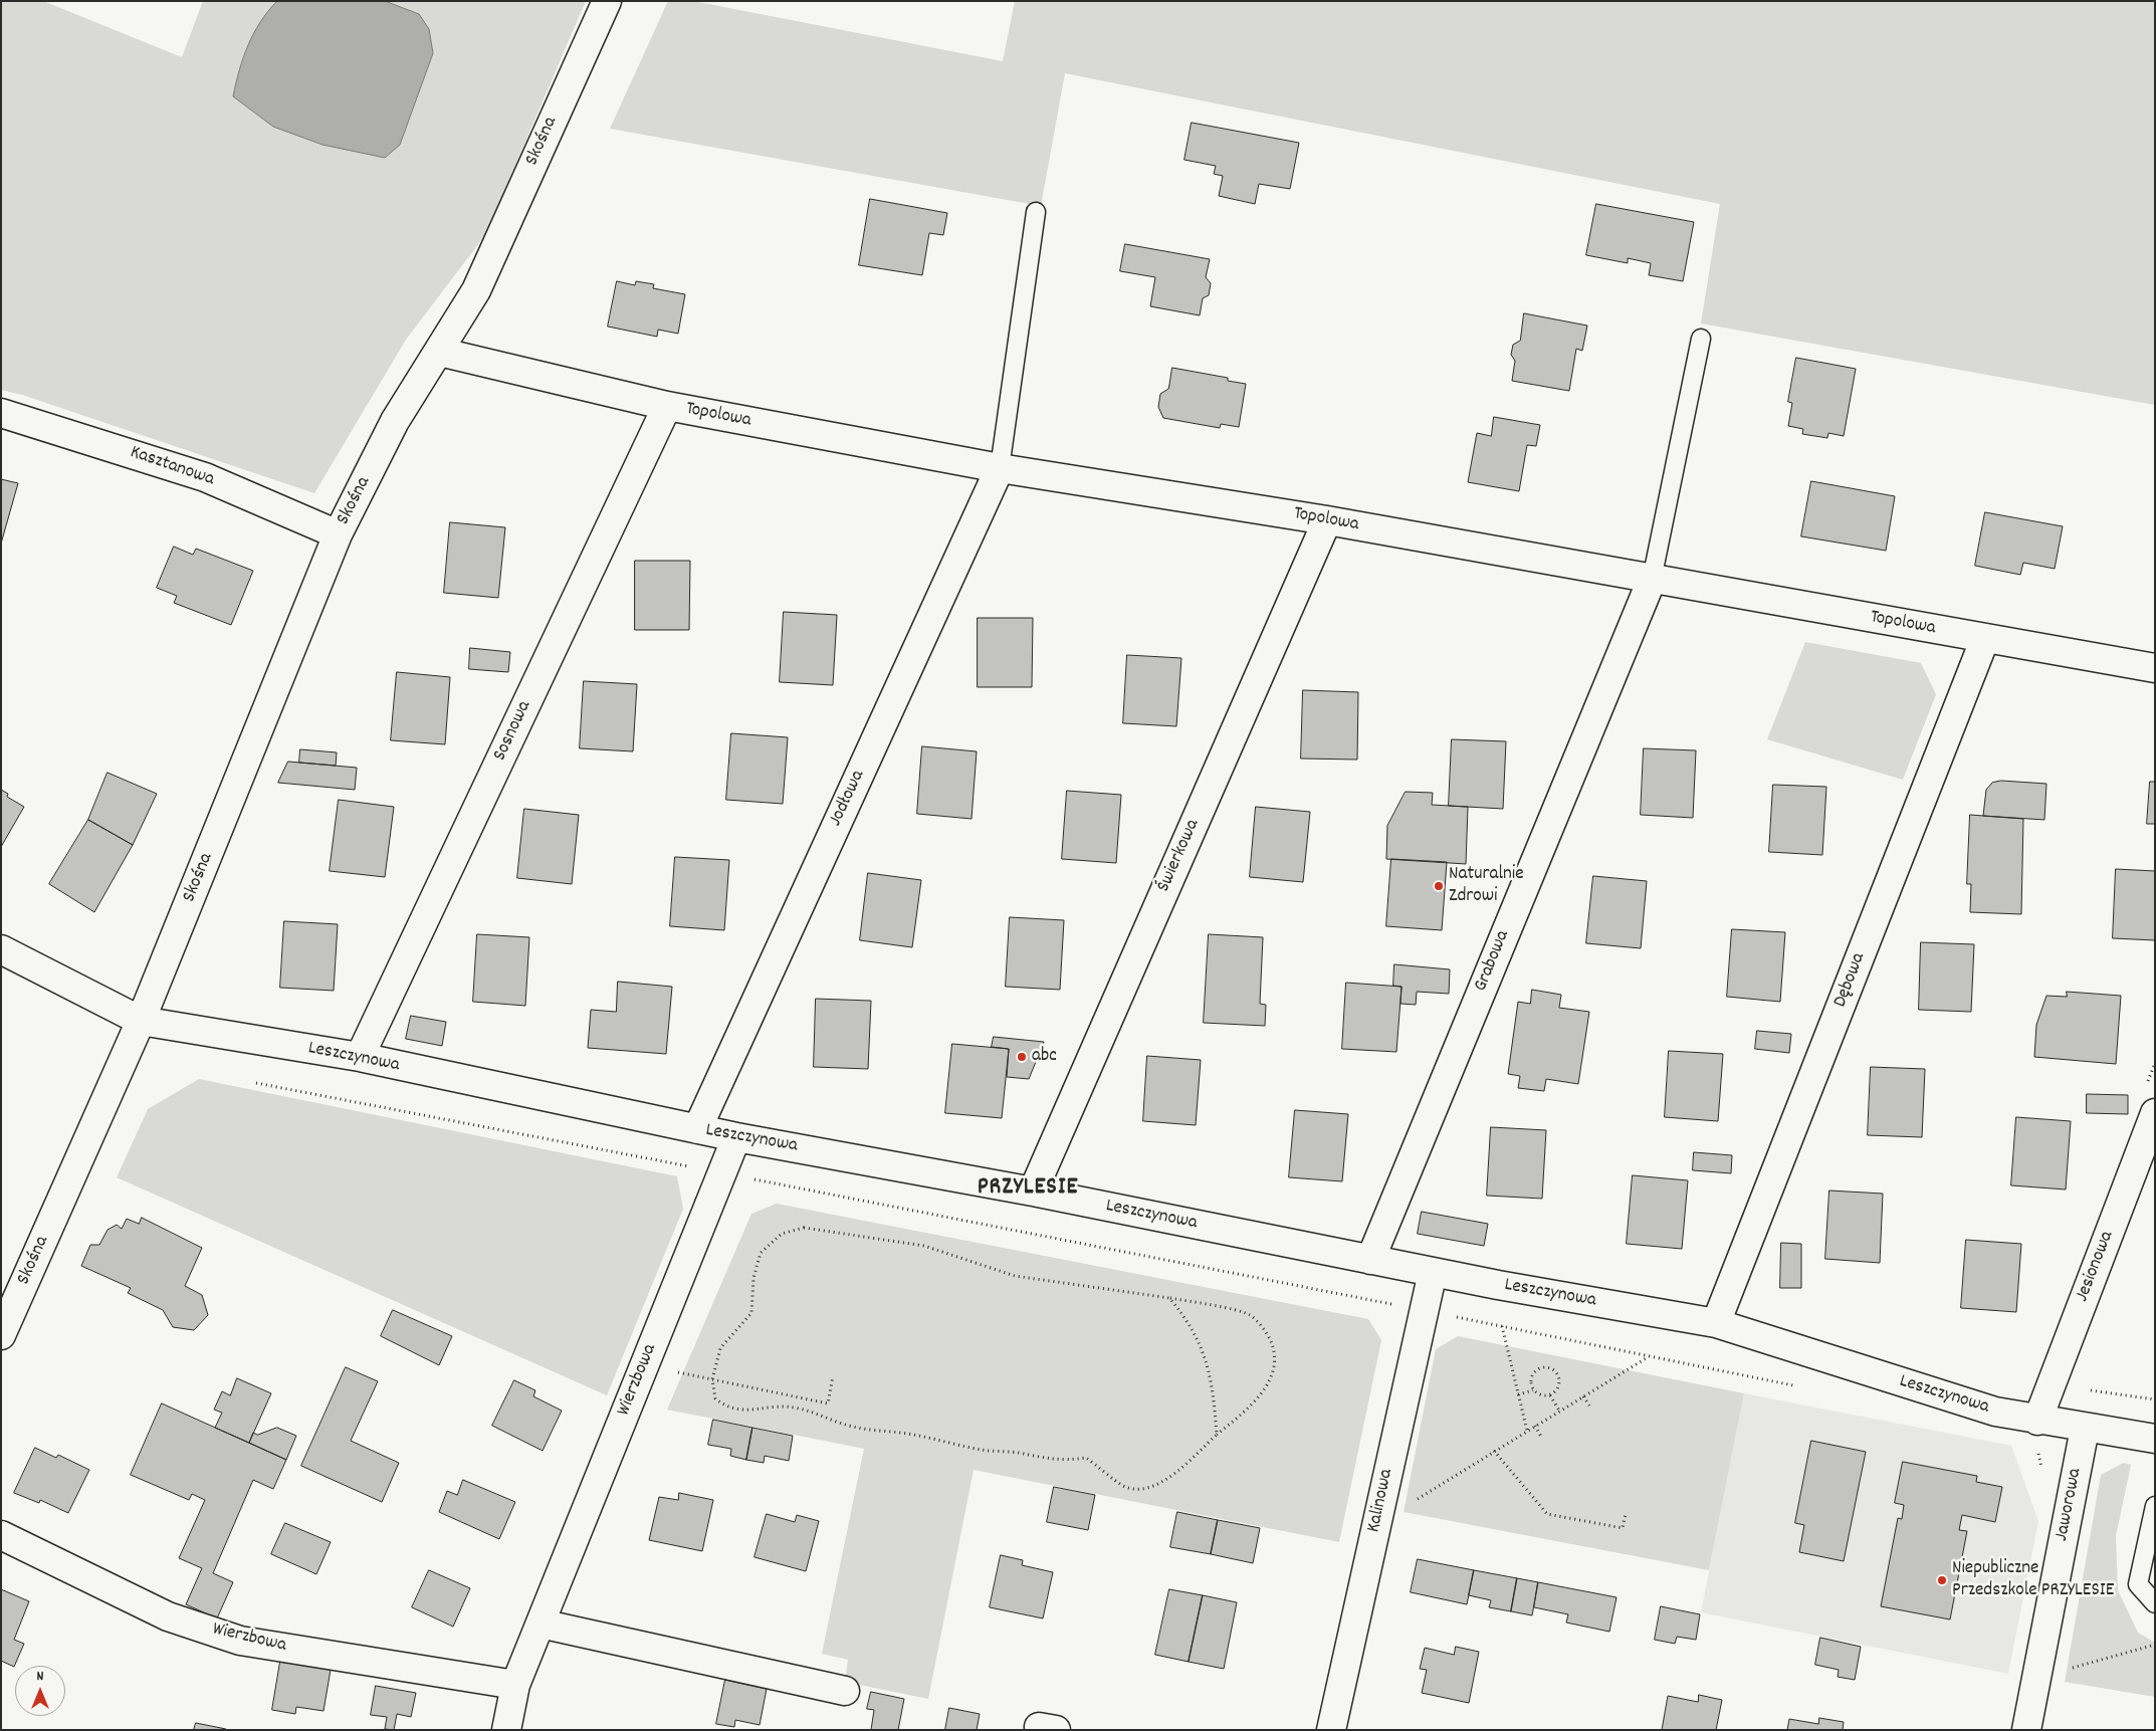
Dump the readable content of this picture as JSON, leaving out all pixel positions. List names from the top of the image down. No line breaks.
{"streets":{"street":["Skośna","Topolowa","Kasztanowa","Sosnowa","Jodłowa","Świerkowa","Grabowa","Dębowa","Leszczynowa","Jesionowa","Wierzbowa","Kalinowa","Jaworowa"]},"crossings":[["Skośna","Topolowa"],["Skośna","Kasztanowa"],["Skośna","Leszczynowa"],["Topolowa","Sosnowa"],["Topolowa","Jodłowa"],["Topolowa","Świerkowa"],["Topolowa","Grabowa"],["Topolowa","Dębowa"],["Sosnowa","Leszczynowa"],["Jodłowa","Leszczynowa"],["Świerkowa","Leszczynowa"],["Grabowa","Leszczynowa"],["Dębowa","Leszczynowa"],["Leszczynowa","Jesionowa"],["Leszczynowa","Wierzbowa"],["Leszczynowa","Kalinowa"],["Leszczynowa","Jaworowa"]],"districts":["PRZYLESIE"],"places":["Naturalnie Zdrowi","abc","Niepubliczne Przedszkole PRZYLESIE"],"north":"top"}
